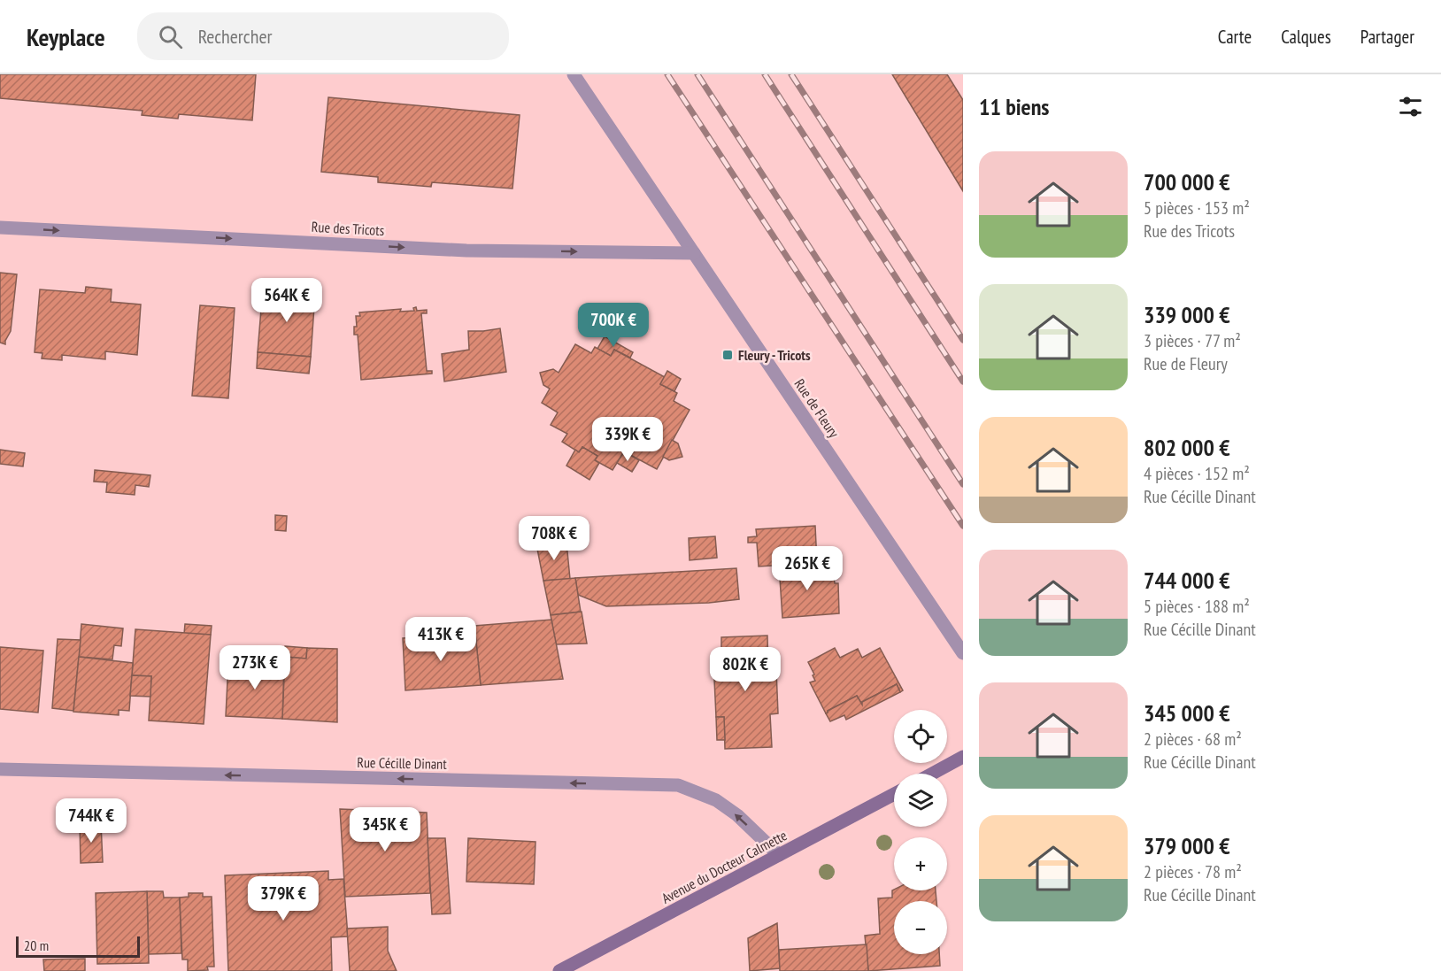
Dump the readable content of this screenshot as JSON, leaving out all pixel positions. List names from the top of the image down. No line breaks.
{"streets":{"main road":["Avenue du Docteur Calmette"],"street":["Rue des Tricots","Rue de Fleury","Rue Cécille Dinant"]},"crossings":[["Rue des Tricots","Rue de Fleury"],["Rue Cécille Dinant","Avenue du Docteur Calmette"]],"one_way":["Rue des Tricots","Rue Cécille Dinant"],"places":{"transit":["Fleury - Tricots"]},"scale_bar":"20 m","page":{"header":"Keyplace","search":"Rechercher","nav":["Carte","Calques","Partager"],"heading":"11 biens","list":[{"name":"700 000 €","note":"5 pièces · 153 m² · Rue des Tricots"},{"name":"339 000 €","note":"3 pièces · 77 m² · Rue de Fleury"},{"name":"802 000 €","note":"4 pièces · 152 m² · Rue Cécille Dinant"},{"name":"744 000 €","note":"5 pièces · 188 m² · Rue Cécille Dinant"},{"name":"345 000 €","note":"2 pièces · 68 m² · Rue Cécille Dinant"},{"name":"379 000 €","note":"2 pièces · 78 m² · Rue Cécille Dinant"}],"price":["564K €","700K €","339K €","708K €","265K €","413K €","273K €","802K €","744K €","345K €","379K €"],"map_buttons":["+","−"],"scale":"20 m"}}
